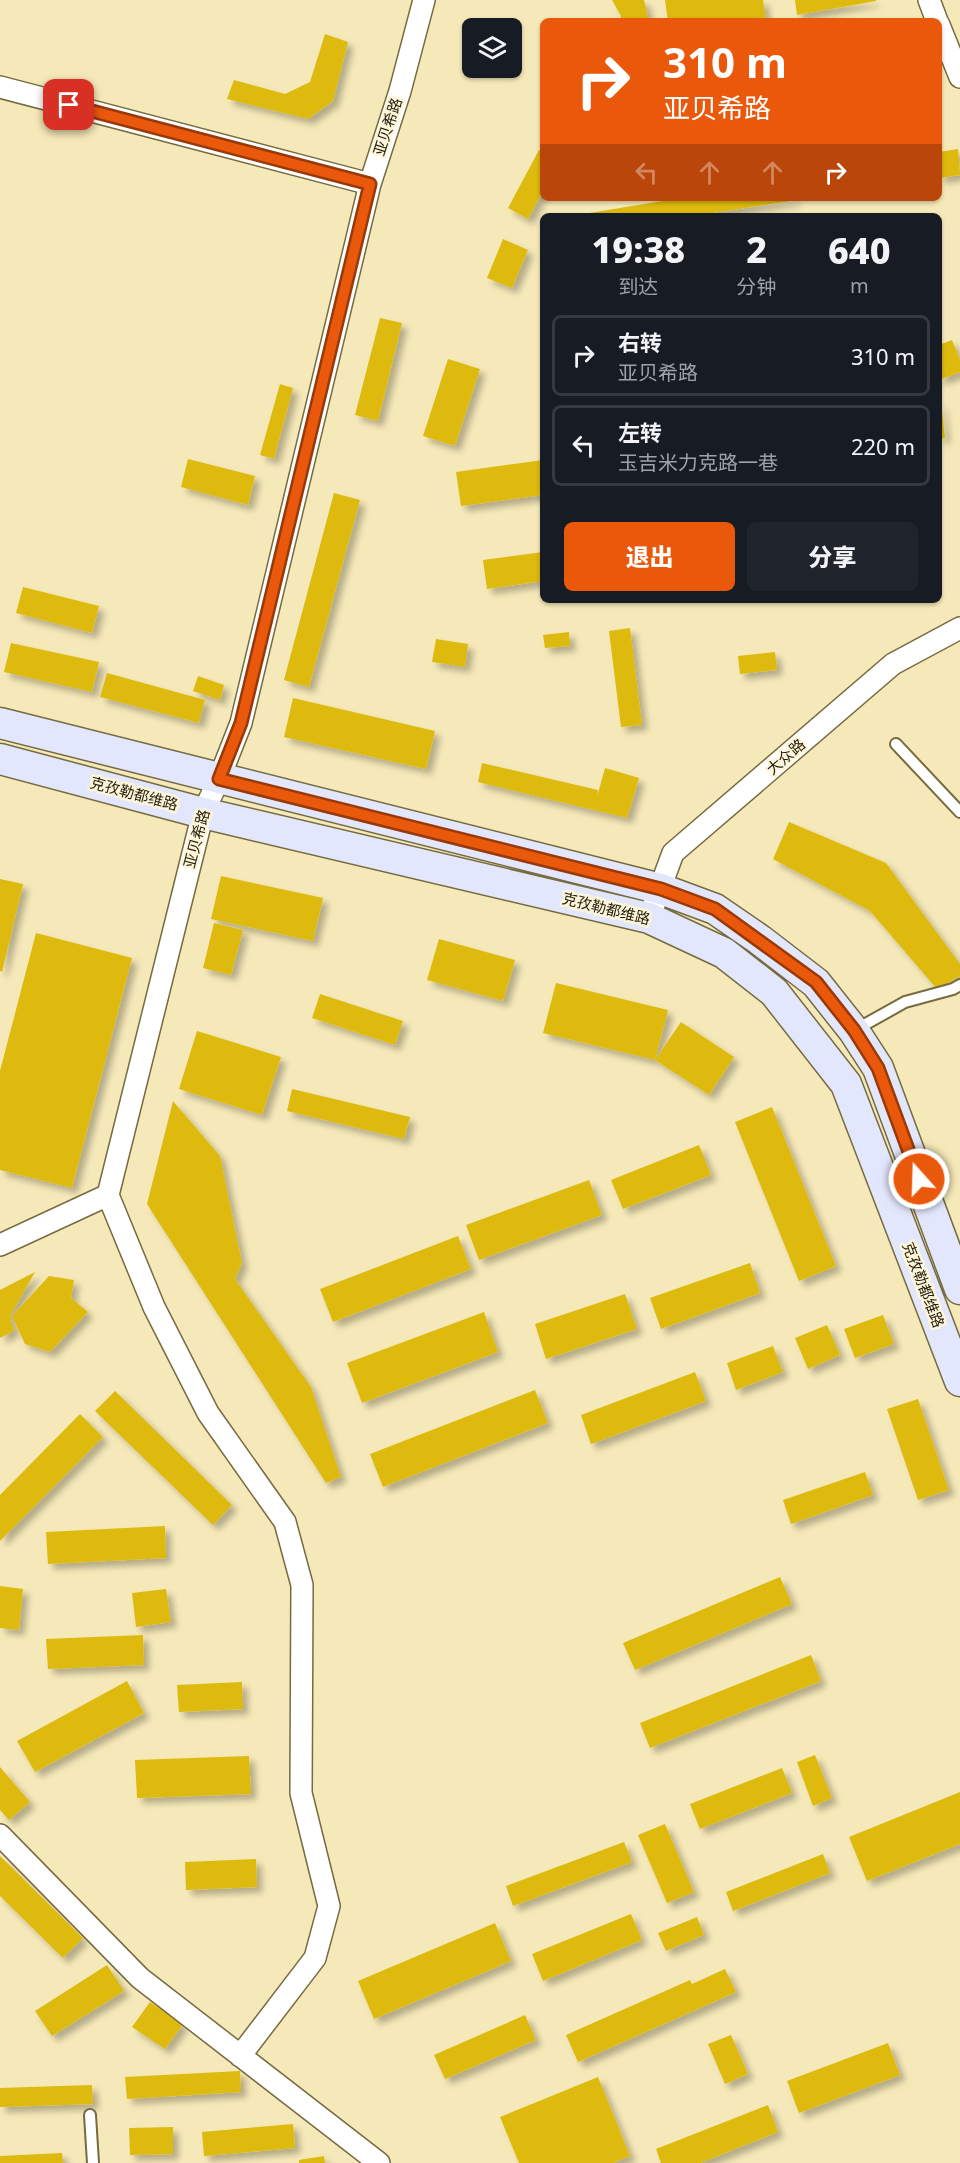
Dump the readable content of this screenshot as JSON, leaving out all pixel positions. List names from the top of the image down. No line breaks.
{"streets":{"main road":["克孜勒都维路"],"street":["亚贝希路","大众路"]},"crossings":[["亚贝希路","克孜勒都维路"],["大众路","克孜勒都维路"]],"page":{"turn":["310 m","亚贝希路"],"eta":["19:38","到达","2","分钟","640","m"],"list":[{"name":"右转","note":"亚贝希路","value":"310 m"},{"name":"左转","note":"玉吉米力克路一巷","value":"220 m"}],"buttons":["退出","分享"]}}
